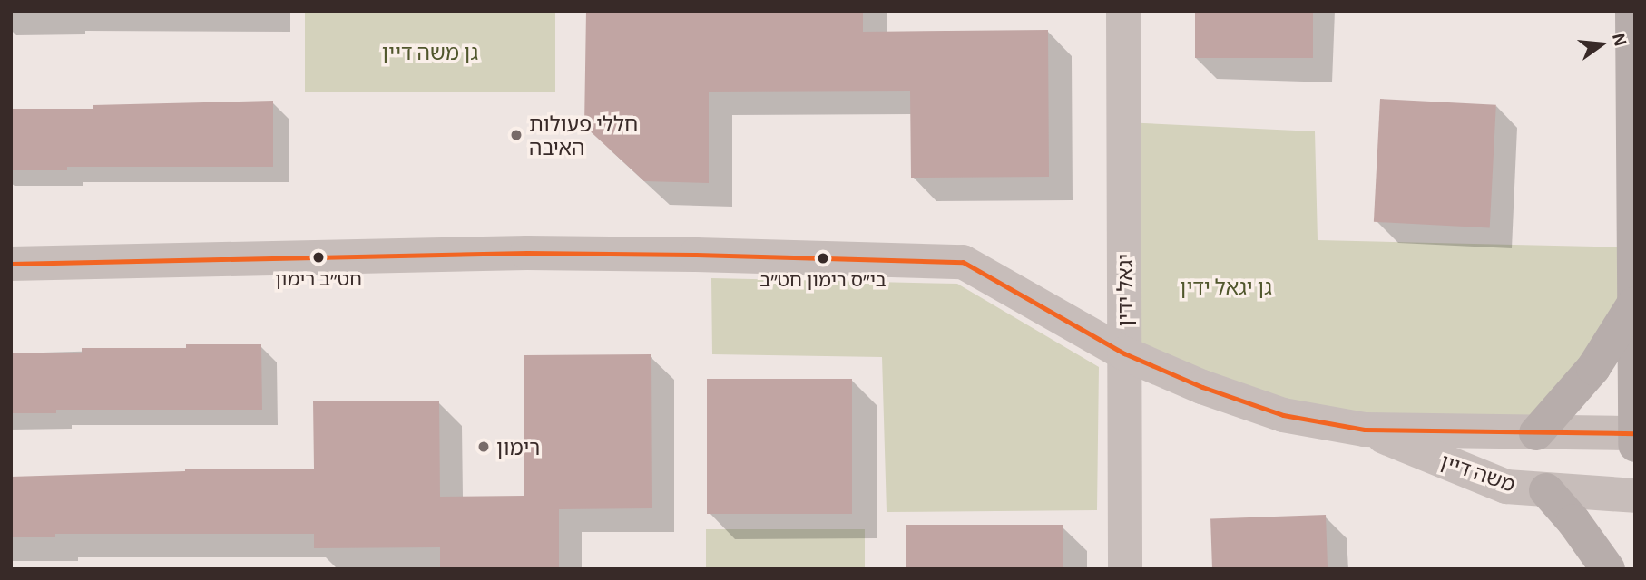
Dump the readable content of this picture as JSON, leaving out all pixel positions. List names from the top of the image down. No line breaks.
{"streets":{"street":["יגאל ידין","משה דיין"]},"crossings":[["יגאל ידין","משה דיין"]],"parks":["גן משה דיין","גן יגאל ידין"],"places":["חללי פעולות האיבה","חט״ב רימון","בי״ס רימון חט״ב","רימון"],"north":"right"}
